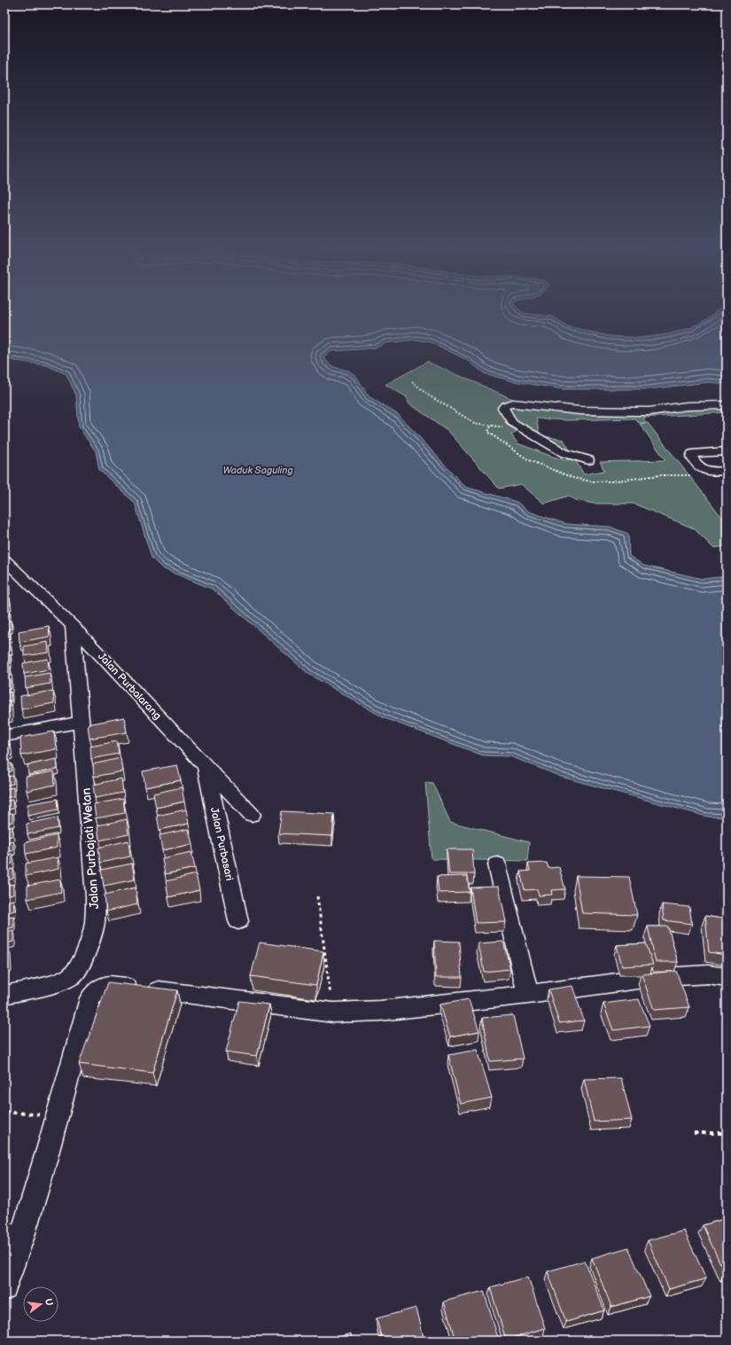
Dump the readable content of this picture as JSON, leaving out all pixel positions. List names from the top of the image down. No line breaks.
{"streets":{"street":["Jalan Purbalarang","Jalan Purbasari","Jalan Purbajati Wetan"]},"crossings":[["Jalan Purbalarang","Jalan Purbasari"],["Jalan Purbalarang","Jalan Purbajati Wetan"]],"water":["Waduk Saguling"],"north":"right"}
